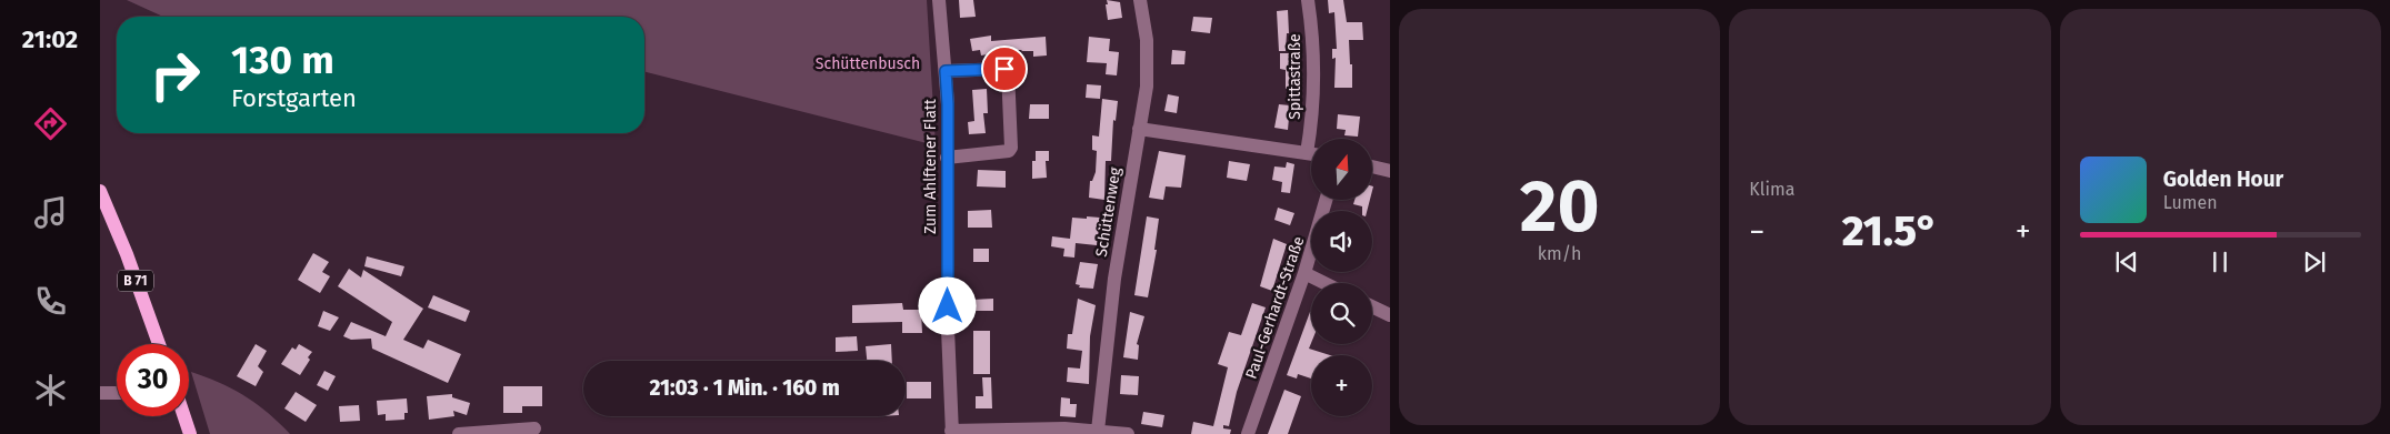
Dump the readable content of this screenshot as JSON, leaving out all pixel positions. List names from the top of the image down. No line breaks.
{"streets":{"main road":["B 71"],"street":["Spittastraße","Zum Ahlftener Flatt","Schüttenweg","Paul-Gerhardt-Straße"]},"parks":["Schüttenbusch"],"north":"top","page":{"tabs":"21:02","tile":[["20","km/h"],"Klima"],"turn":["130 m","Forstgarten"],"map_buttons":"+","song":["Golden Hour","Lumen"],"heat":["−","21.5°","+"],"limit":"30","trip":"21:03 · 1 Min. · 160 m"}}
